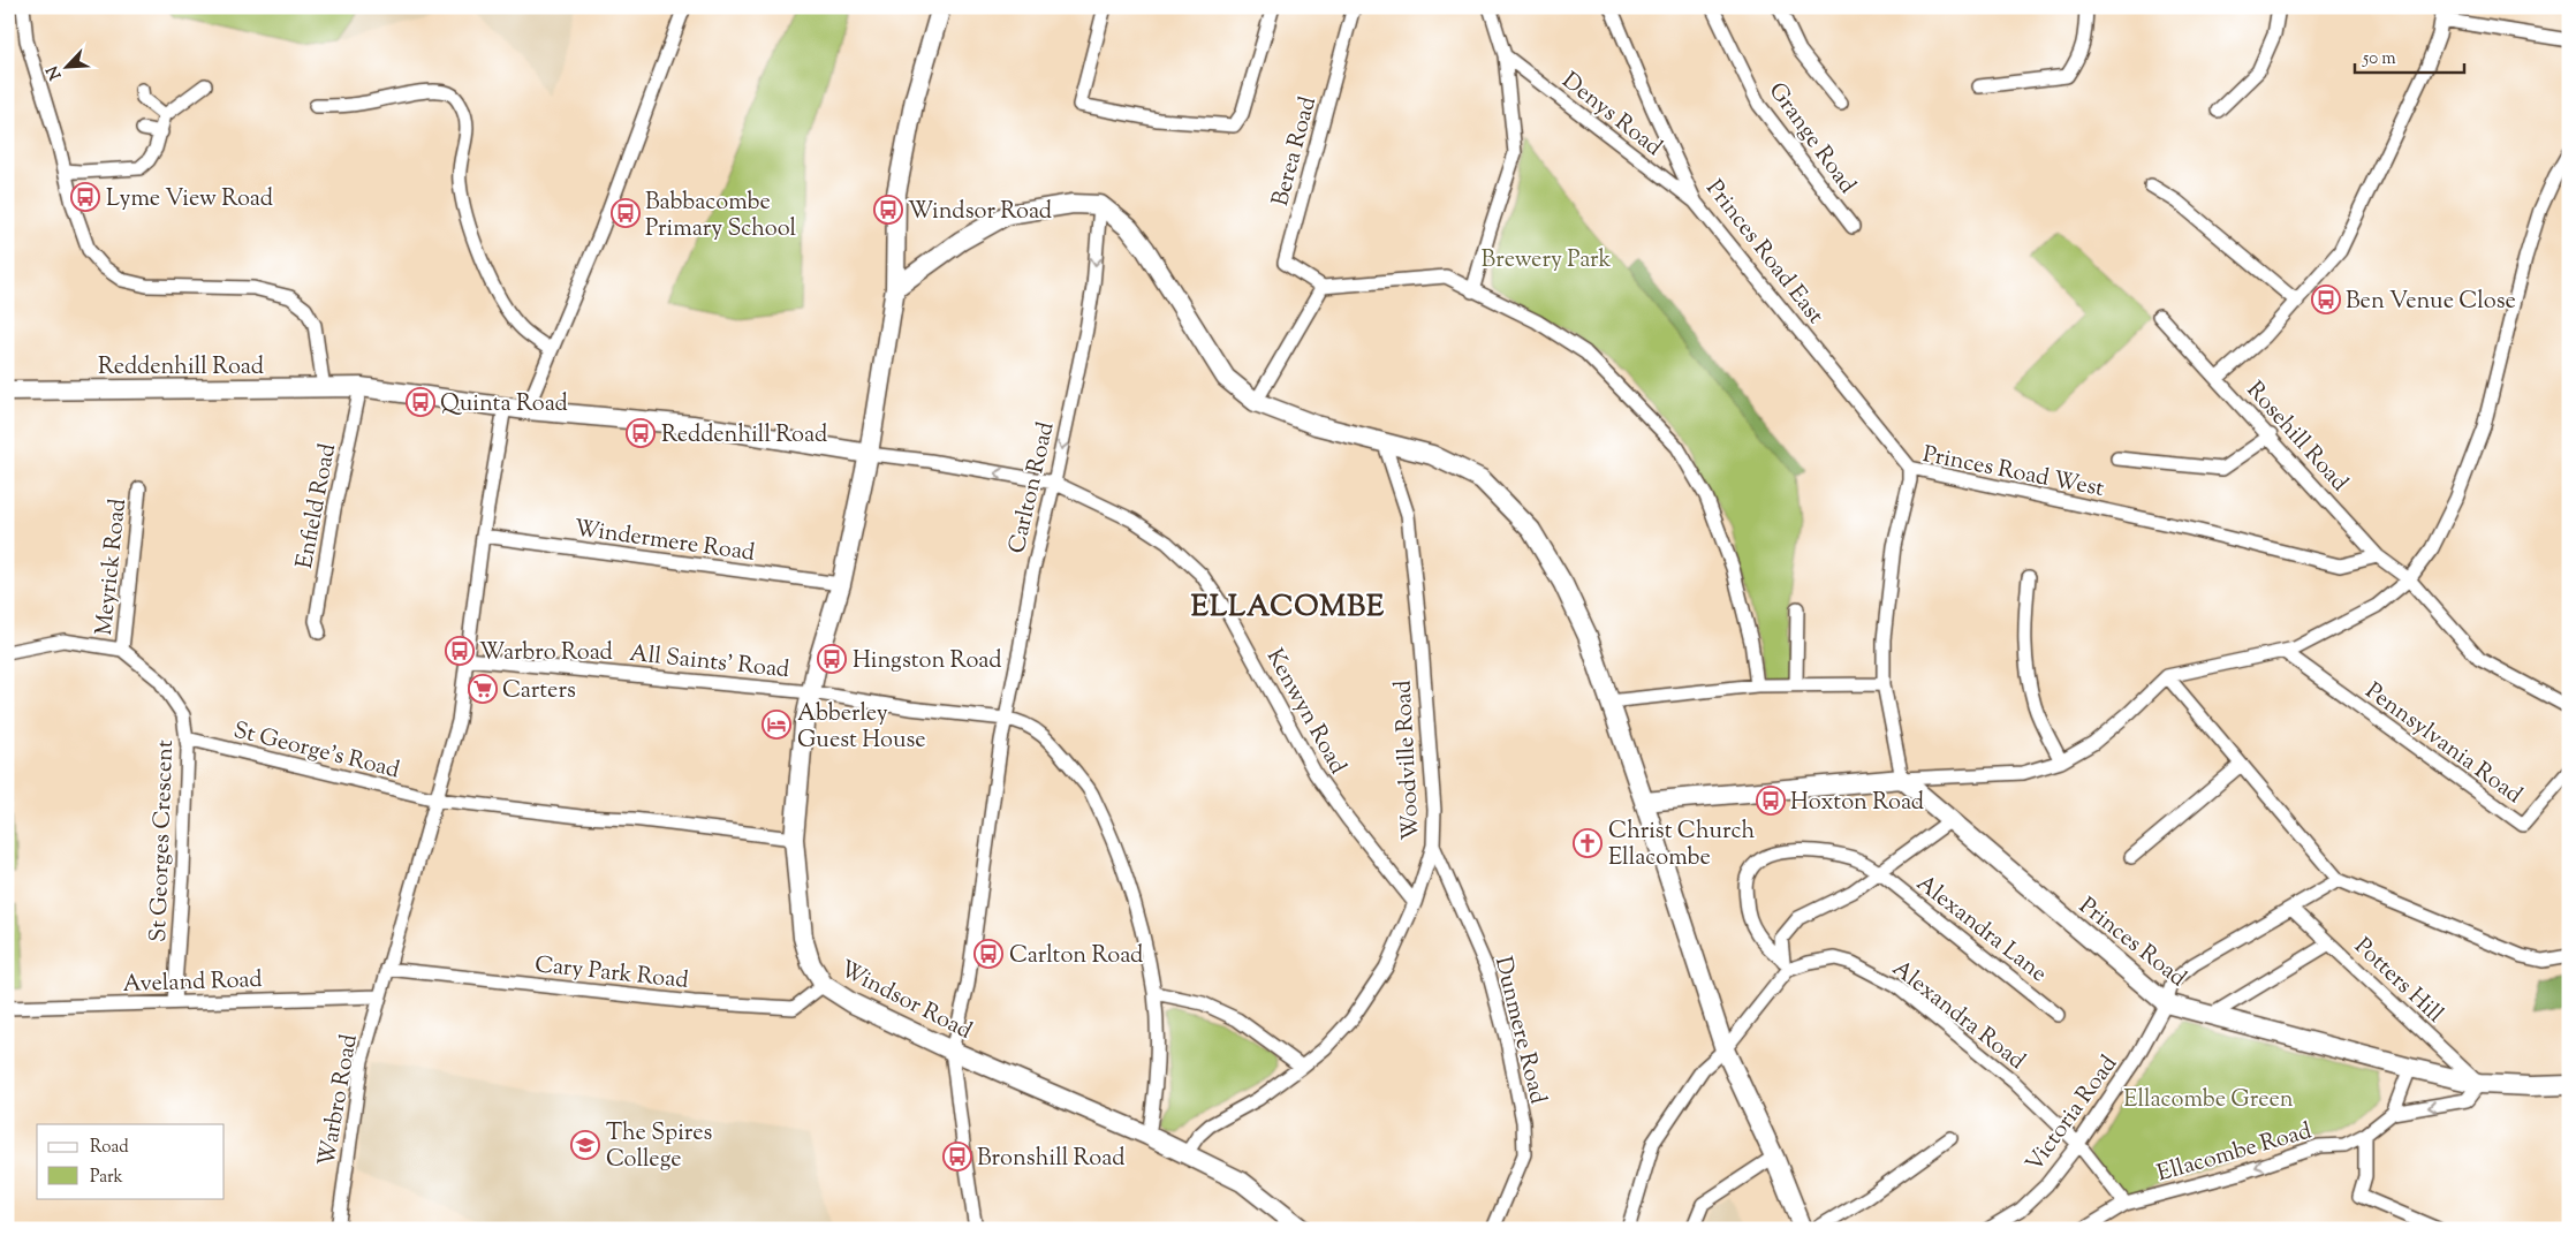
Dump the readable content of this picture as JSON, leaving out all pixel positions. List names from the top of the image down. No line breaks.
{"streets":{"street":["Denys Road","Grange Road","Berea Road","Princes Road East","Reddenhill Road","Rosehill Road","Princes Road West","Carlton Road","Enfield Road","Windermere Road","Meyrick Road","All Saints' Road","Kenwyn Road","Pennsylvania Road","St George's Road","Woodville Road","St Georges Crescent","Alexandra Lane","Princes Road","Cary Park Road","Potters Hill","Aveland Road","Windsor Road","Alexandra Road","Dunmere Road","Warbro Road","Victoria Road","Ellacombe Road"]},"crossings":[["Denys Road","Princes Road East"],["Princes Road East","Princes Road West"],["Reddenhill Road","Enfield Road"],["Reddenhill Road","Kenwyn Road"],["Reddenhill Road","Windsor Road"],["Reddenhill Road","Warbro Road"],["Rosehill Road","Princes Road West"],["Princes Road West","Princes Road"],["Carlton Road","All Saints' Road"],["Carlton Road","Kenwyn Road"],["Carlton Road","Windsor Road"],["Windermere Road","Windsor Road"],["Windermere Road","Warbro Road"],["Meyrick Road","St Georges Crescent"],["All Saints' Road","Windsor Road"],["All Saints' Road","Warbro Road"],["Kenwyn Road","Woodville Road"],["Kenwyn Road","Windsor Road"],["St George's Road","St Georges Crescent"],["St George's Road","Warbro Road"],["Woodville Road","Windsor Road"],["Woodville Road","Dunmere Road"],["St Georges Crescent","Aveland Road"],["Alexandra Lane","Alexandra Road"],["Princes Road","Potters Hill"],["Princes Road","Victoria Road"],["Princes Road","Ellacombe Road"],["Cary Park Road","Windsor Road"],["Cary Park Road","Warbro Road"],["Potters Hill","Victoria Road"],["Potters Hill","Ellacombe Road"],["Aveland Road","Warbro Road"],["Alexandra Road","Victoria Road"],["Alexandra Road","Ellacombe Road"]],"one_way":["Ellacombe Road"],"districts":["ELLACOMBE"],"parks":["Brewery Park","Ellacombe Green"],"places":{"bus stop":["Lyme View Road","Windsor Road","Babbacombe Primary School","Ben Venue Close","Quinta Road","Reddenhill Road","Warbro Road","Hingston Road","Hoxton Road","Carlton Road","Bronshill Road"],"supermarket":["Carters"],"hotel":["Abberley Guest House"],"church":["Christ Church Ellacombe"],"school or university":["The Spires College"]},"legend":["Road","Park"],"scale_bar":"50 m","north":"bottom left"}
